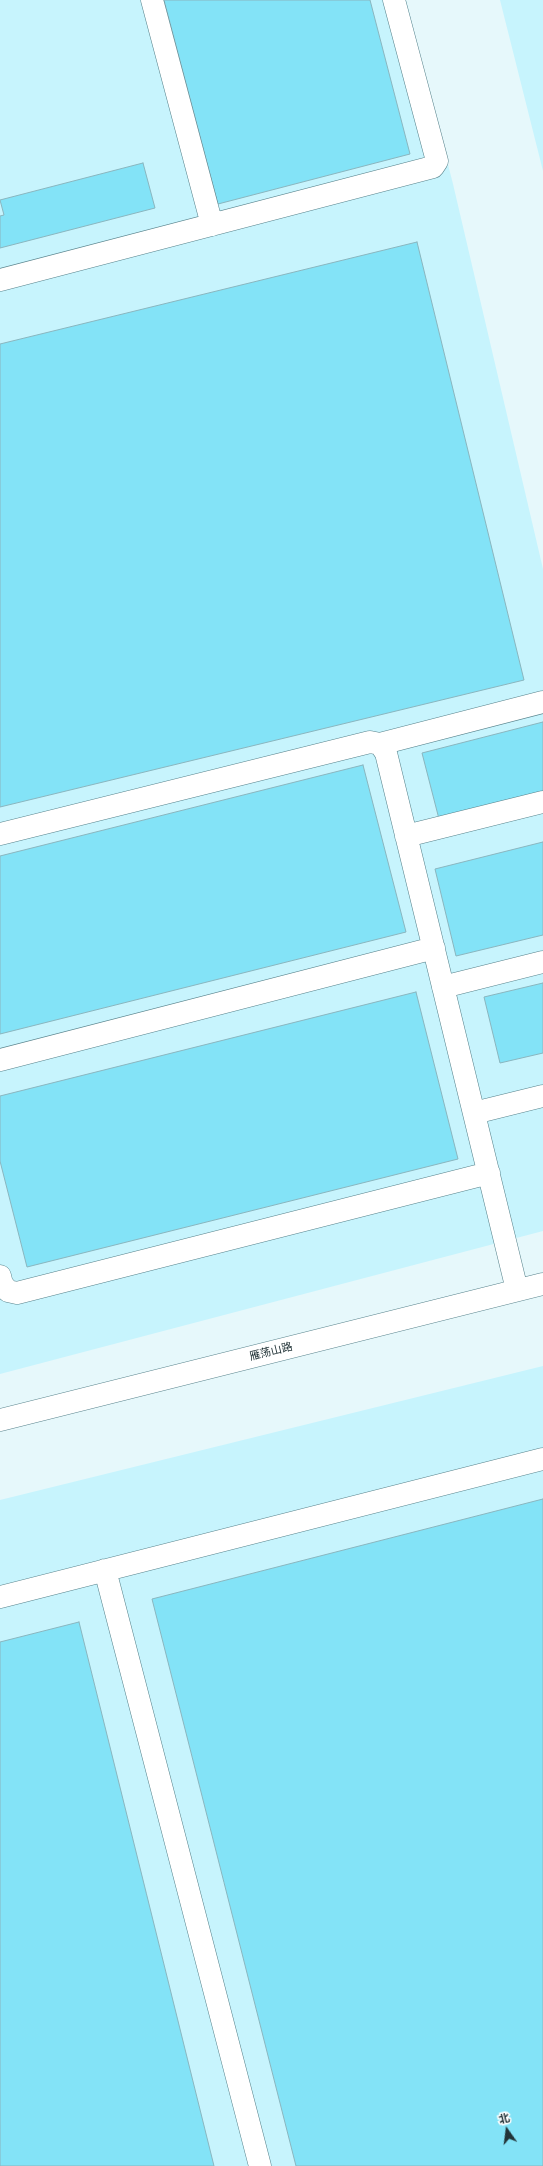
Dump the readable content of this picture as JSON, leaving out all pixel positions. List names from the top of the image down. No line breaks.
{"streets":{"street":["雁荡山路"]},"north":"top"}
